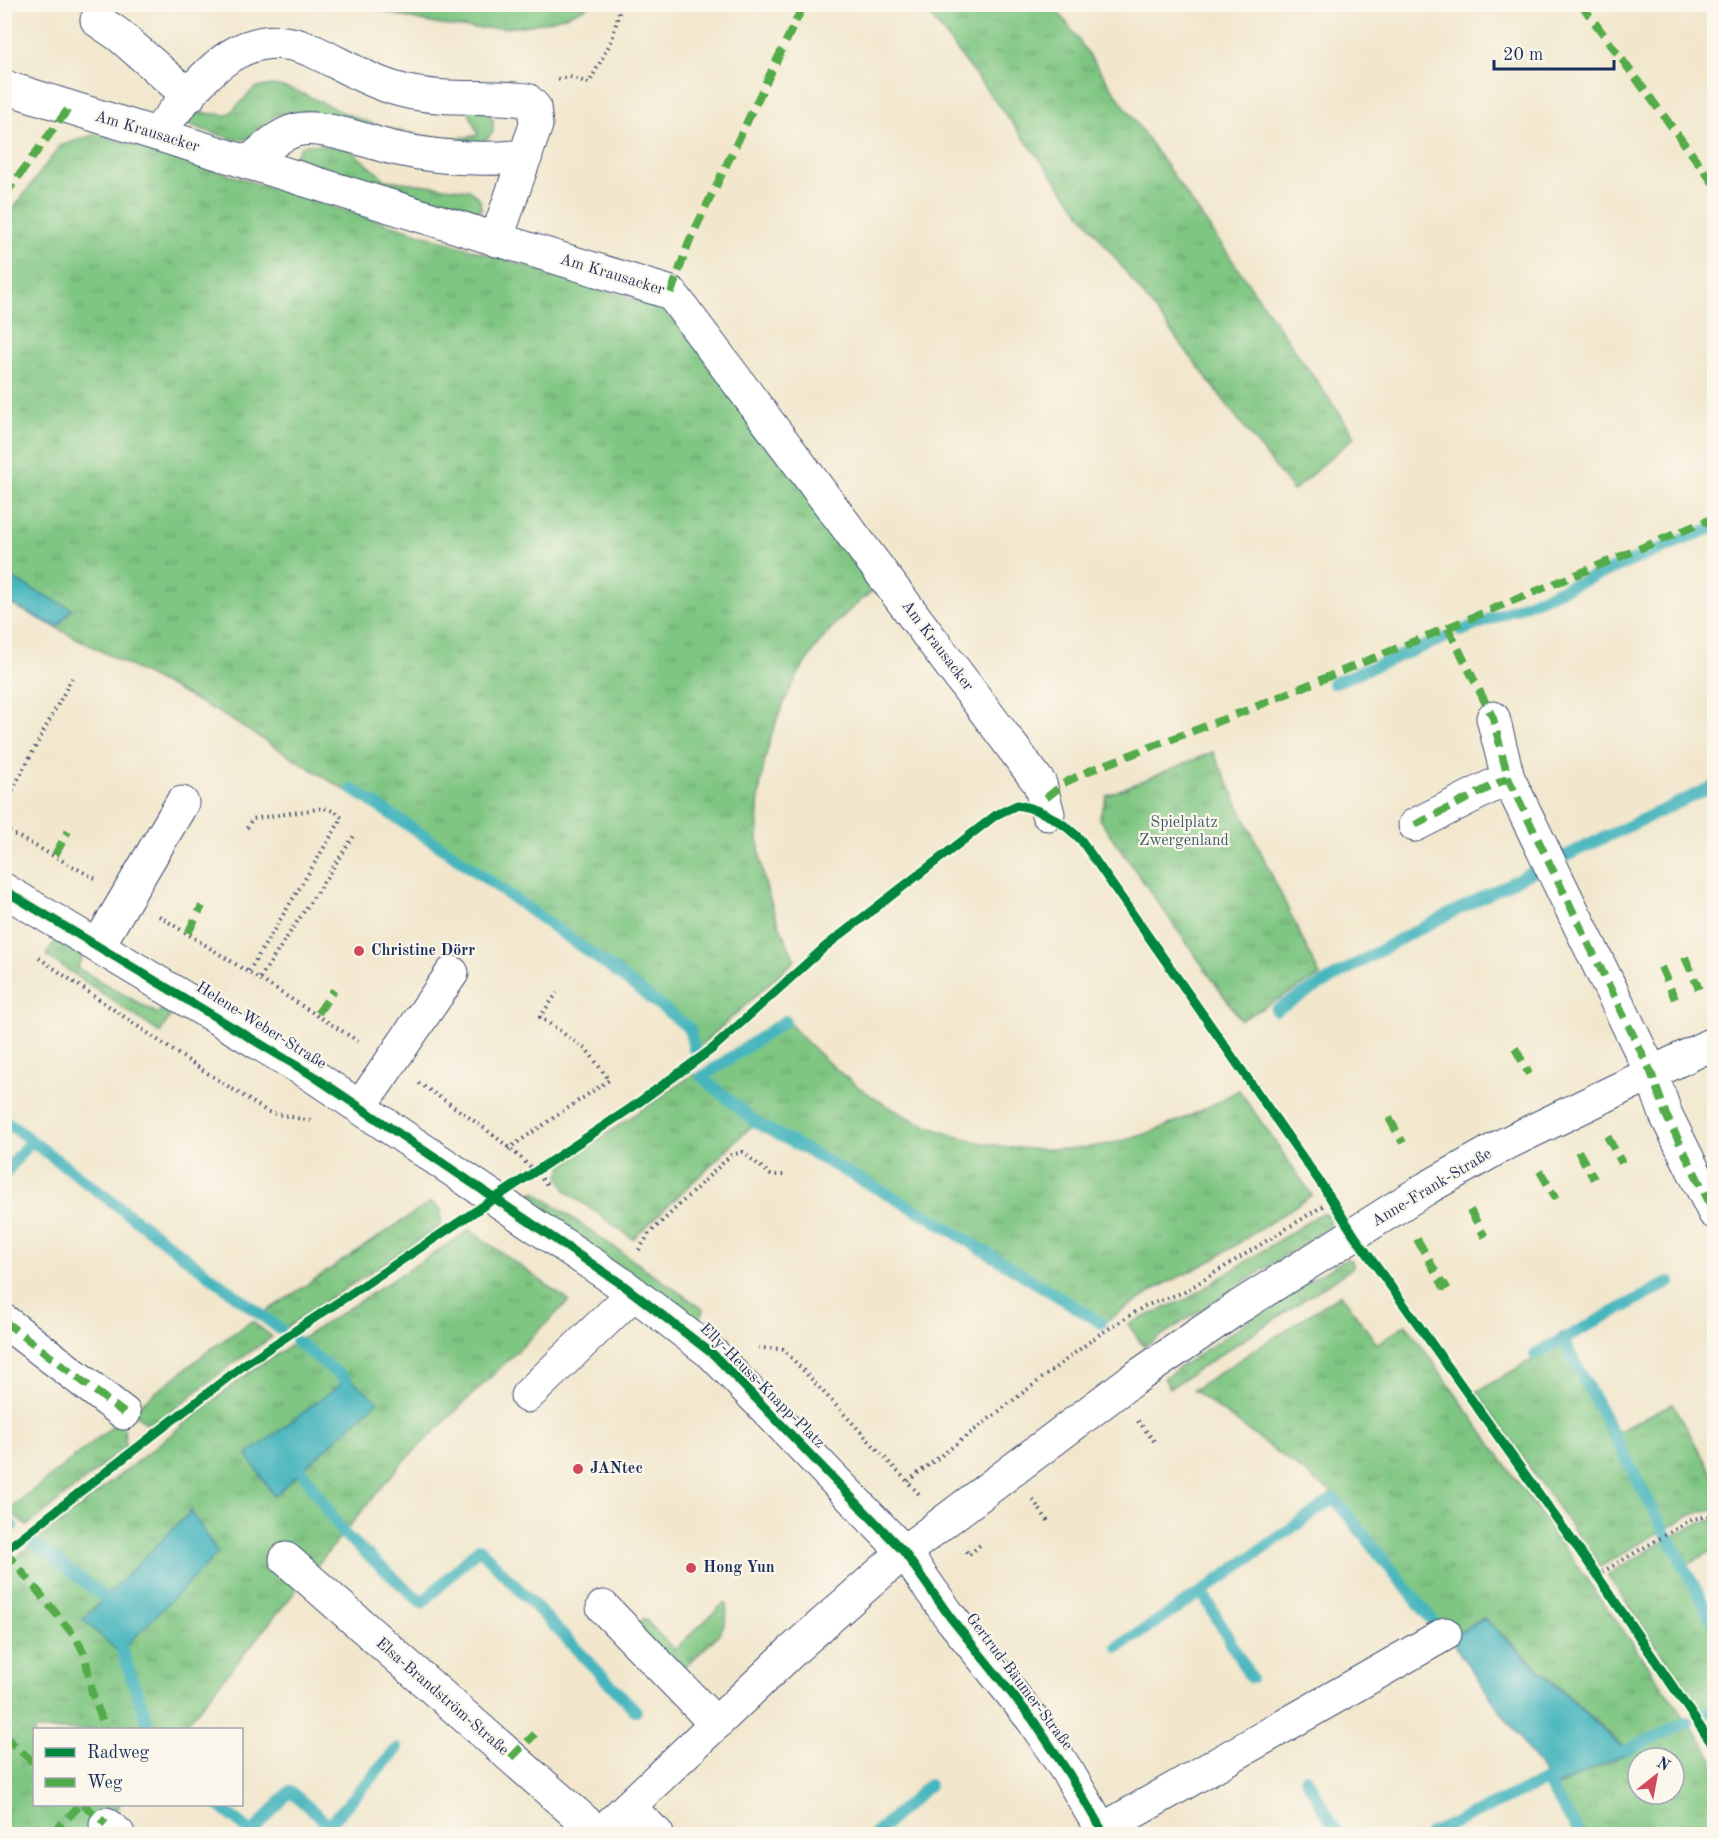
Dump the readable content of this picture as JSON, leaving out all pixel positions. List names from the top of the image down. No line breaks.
{"streets":{"street":["Am Krausacker","Helene-Weber-Straße","Anne-Frank-Straße","Elly-Heuss-Knapp-Platz","Gertrud-Bäumer-Straße","Elsa-Brandström-Straße"]},"crossings":[["Helene-Weber-Straße","Elly-Heuss-Knapp-Platz"],["Elly-Heuss-Knapp-Platz","Gertrud-Bäumer-Straße"],["Elly-Heuss-Knapp-Platz","Elsa-Brandström-Straße"],["Gertrud-Bäumer-Straße","Elsa-Brandström-Straße"]],"parks":["Spielplatz Zwergenland"],"places":["Christine Dörr","JANtec","Hong Yun"],"legend":["Radweg","Weg"],"scale_bar":"20 m","north":"top right"}
